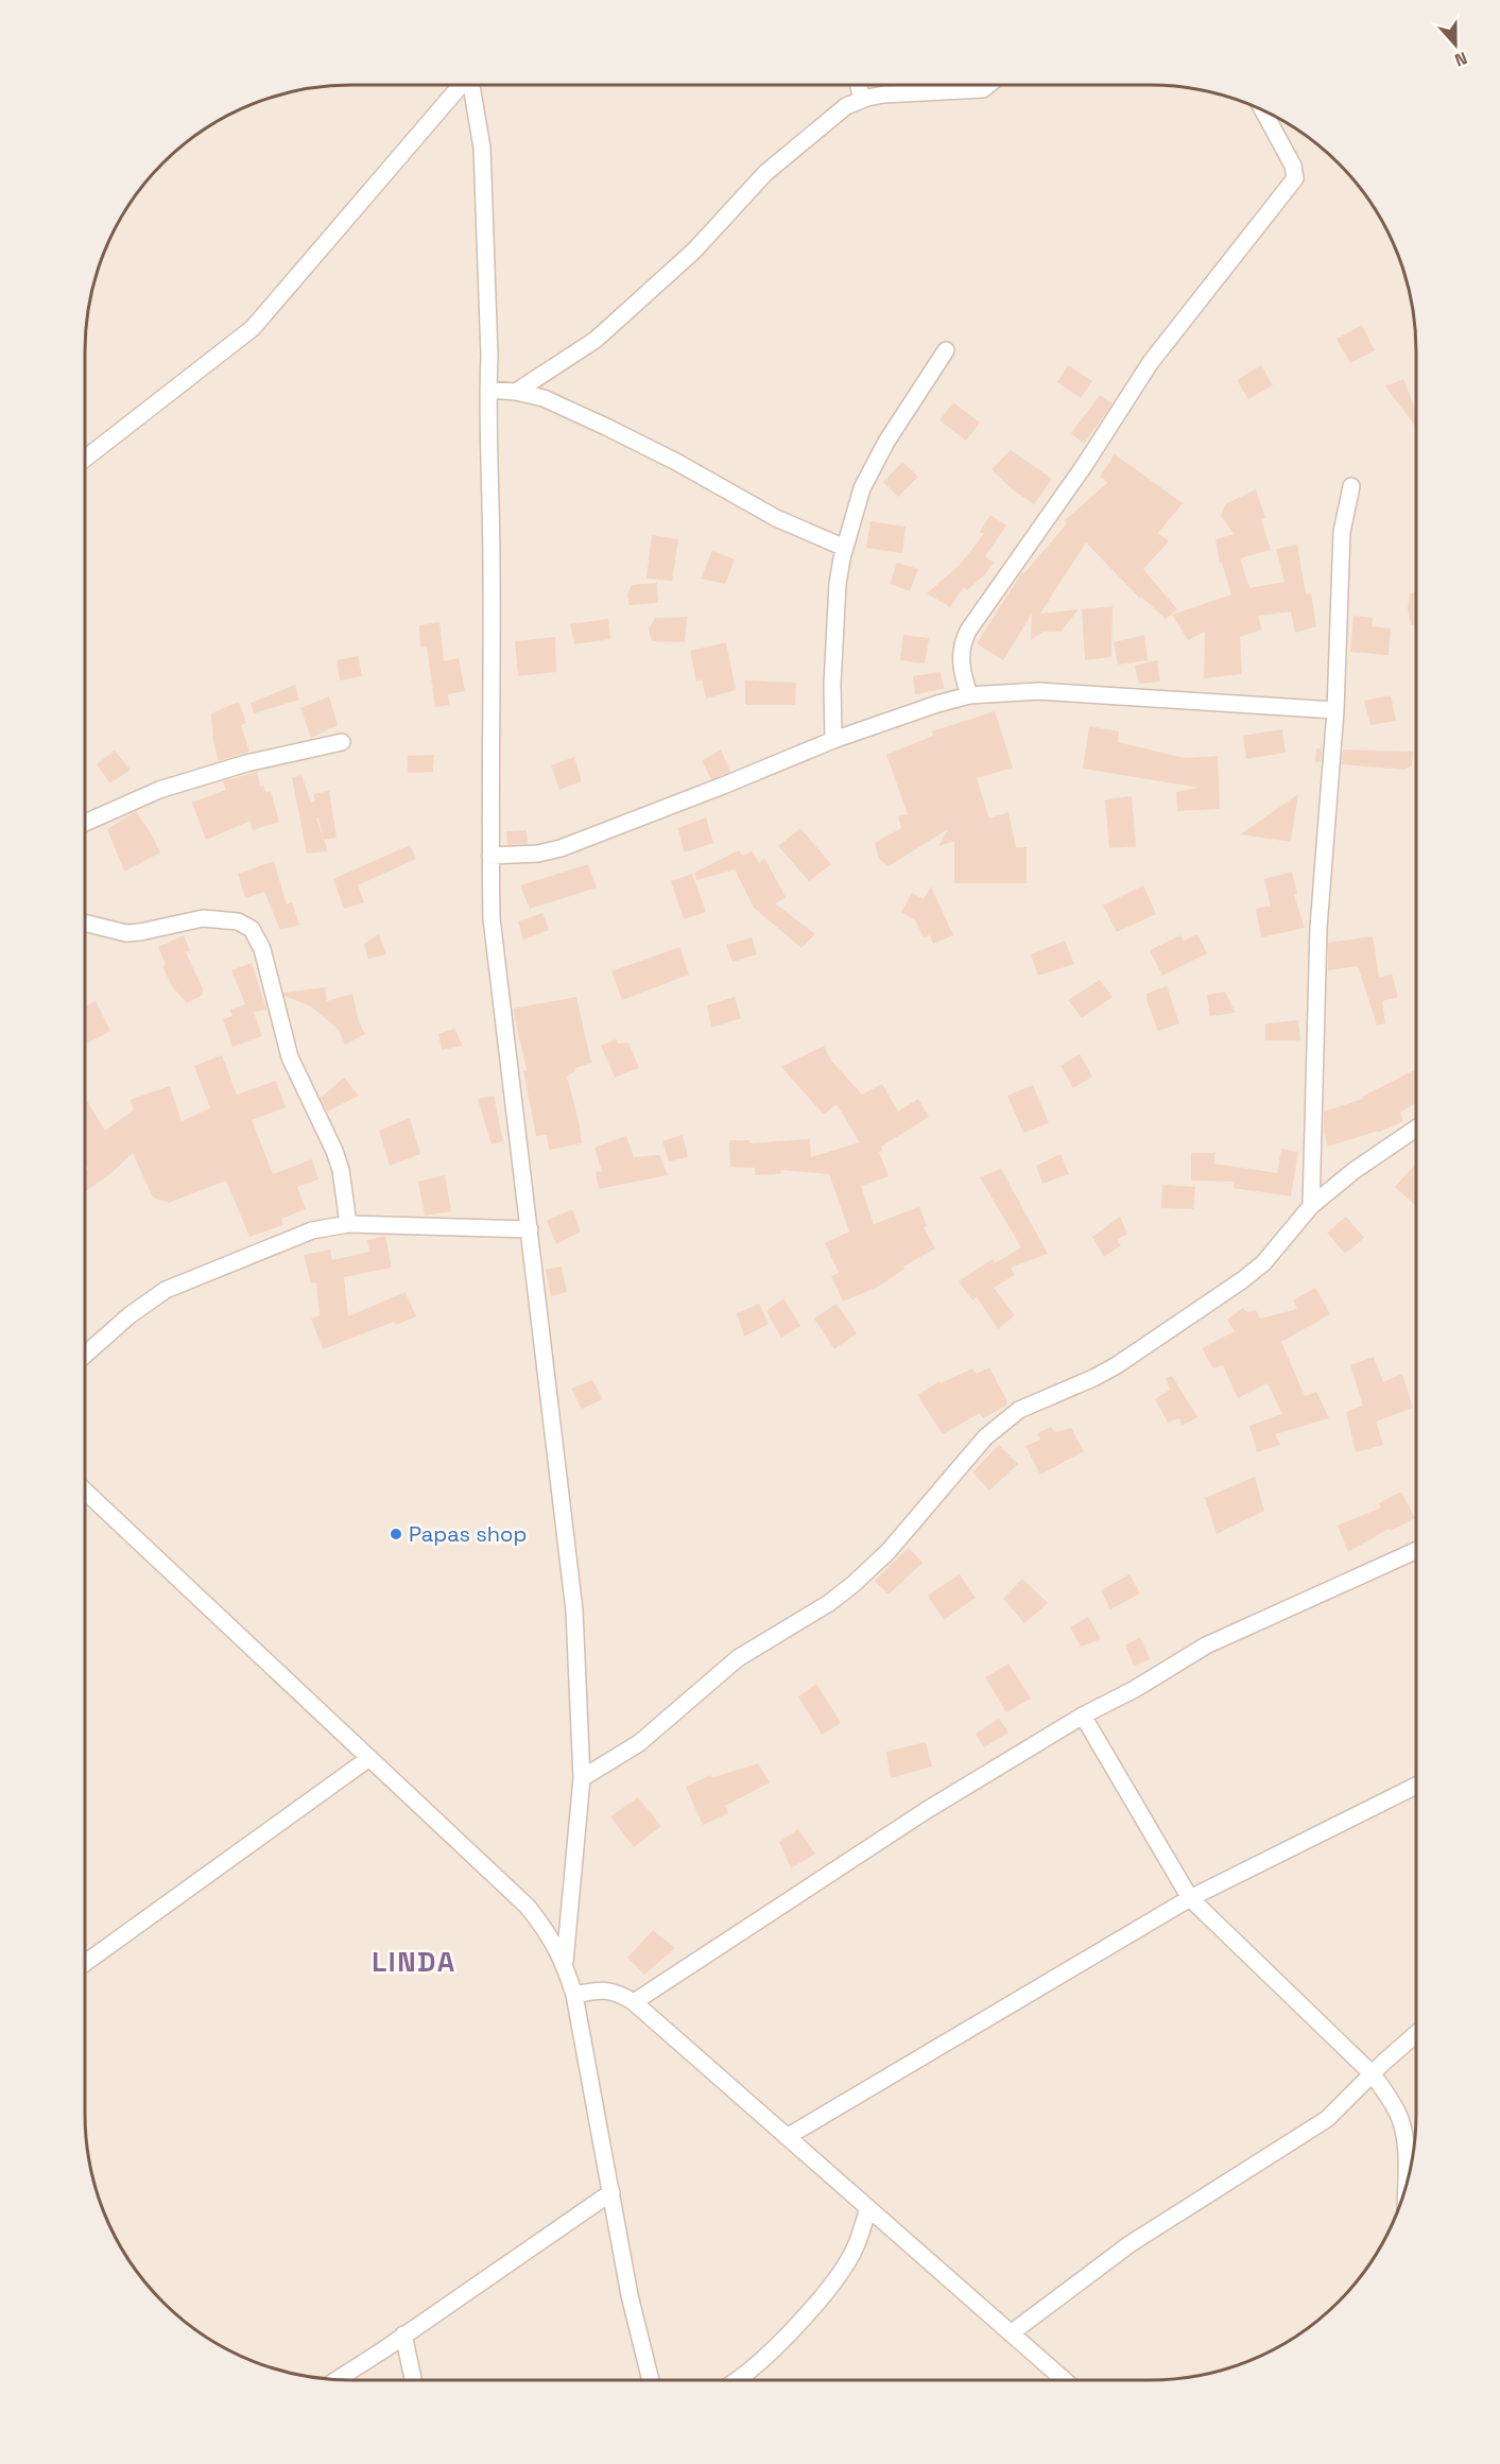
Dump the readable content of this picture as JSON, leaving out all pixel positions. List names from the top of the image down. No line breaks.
{"districts":["LINDA"],"places":["Papas shop"],"north":"bottom"}
